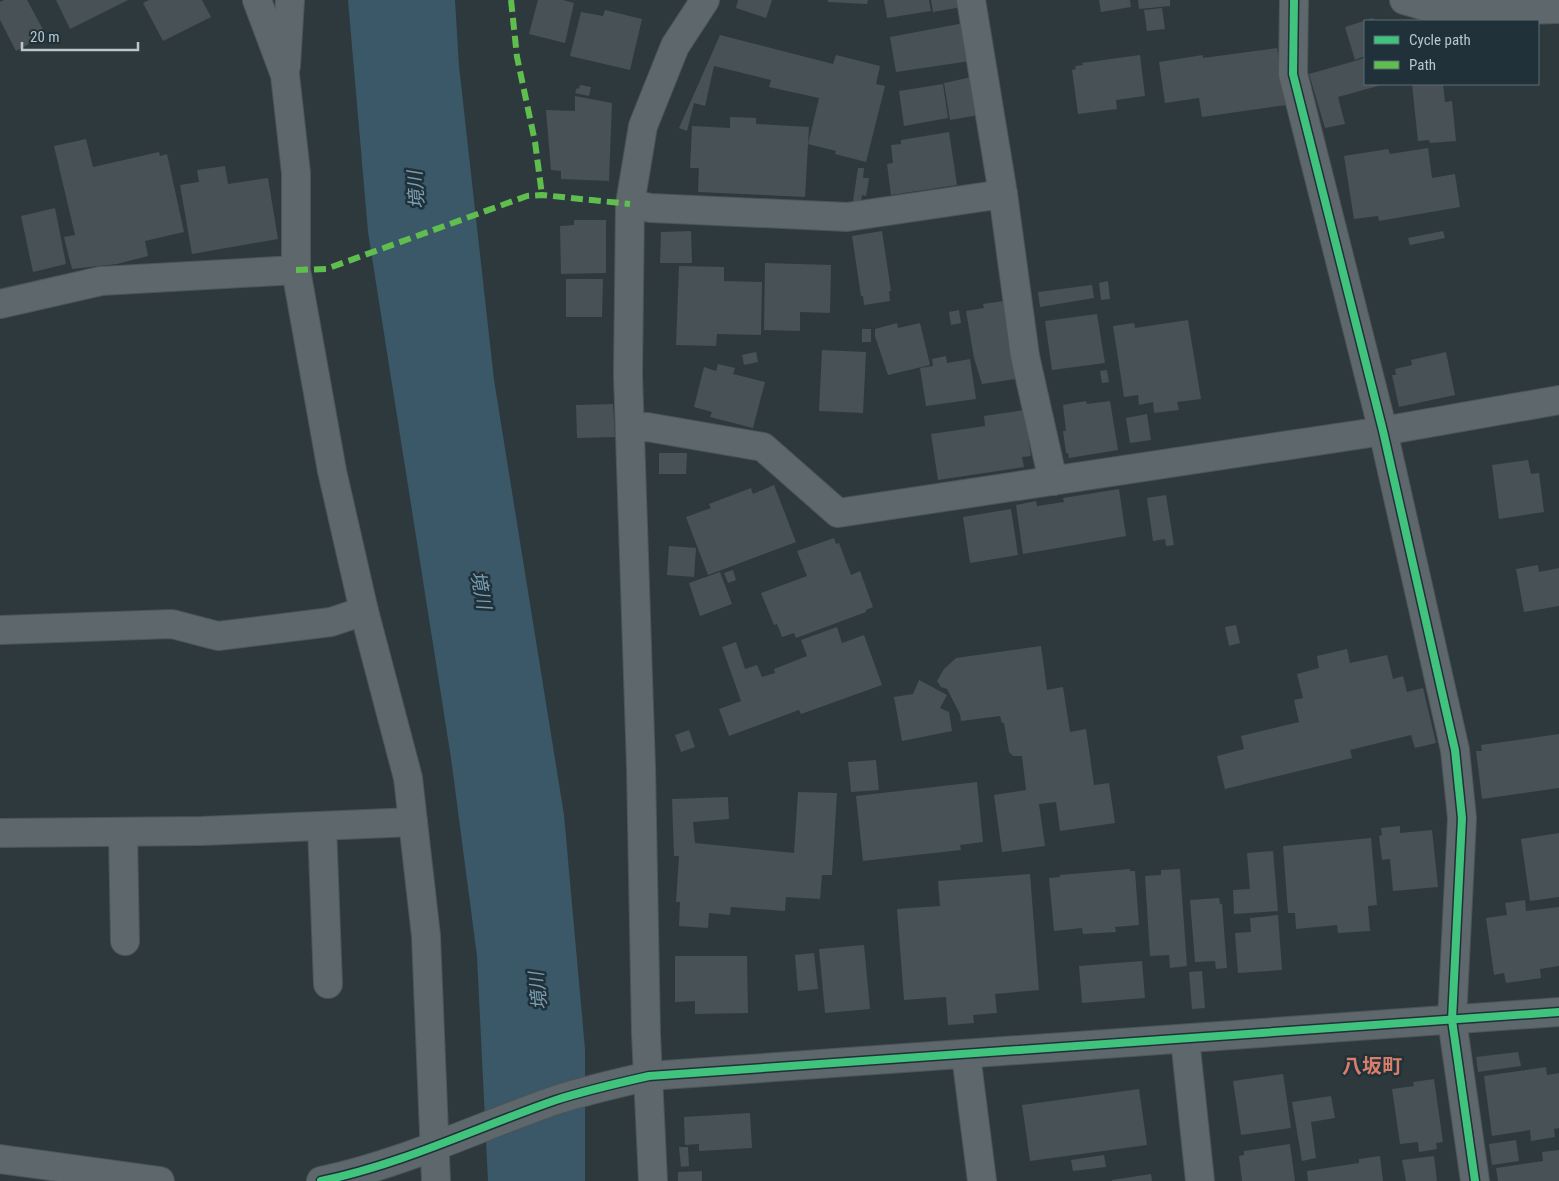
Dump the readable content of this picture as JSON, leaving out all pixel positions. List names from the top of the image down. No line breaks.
{"districts":["八坂町"],"water":["境川"],"legend":["Cycle path","Path"],"scale_bar":"20 m"}
